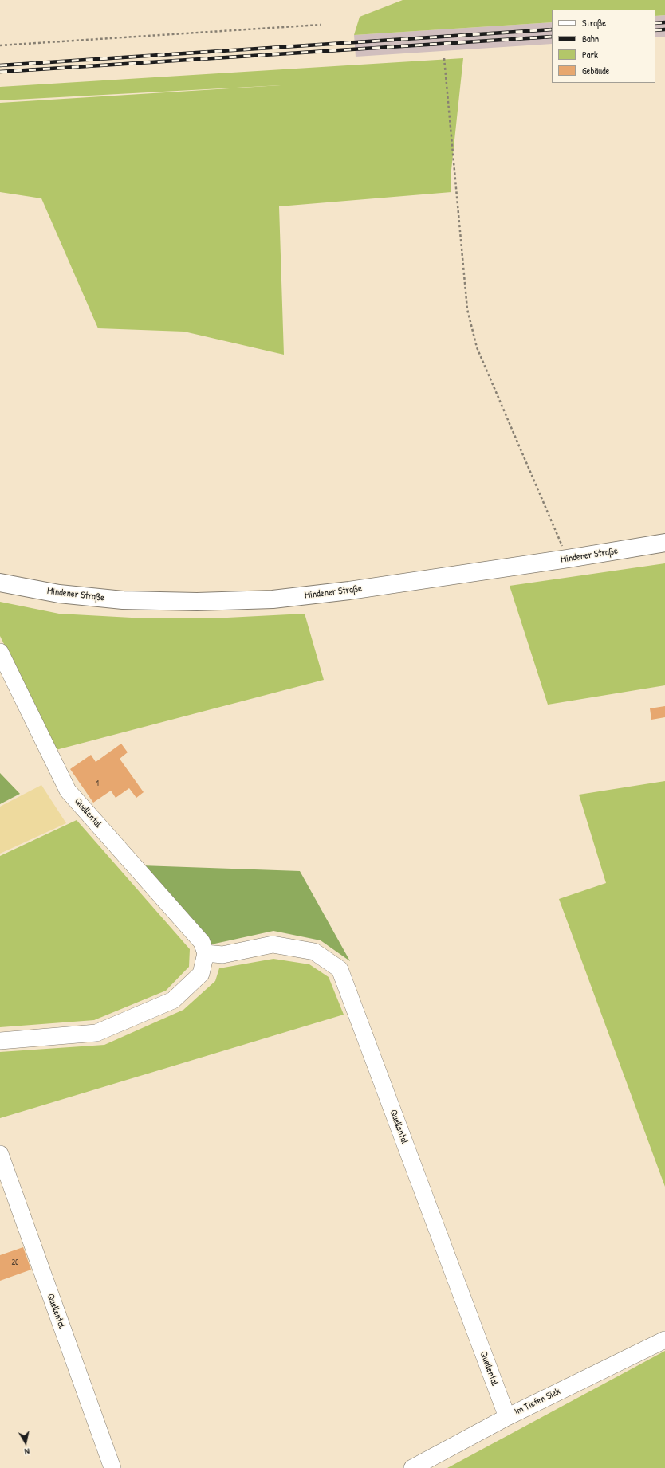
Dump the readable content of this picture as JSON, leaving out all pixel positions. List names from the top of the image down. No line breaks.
{"streets":{"main road":["Mindener Straße"],"street":["Quellental","Im Tiefen Siek"]},"crossings":[["Quellental","Im Tiefen Siek"]],"house_numbers":["1","20"],"legend":["Straße","Bahn","Park","Gebäude"],"north":"bottom"}
